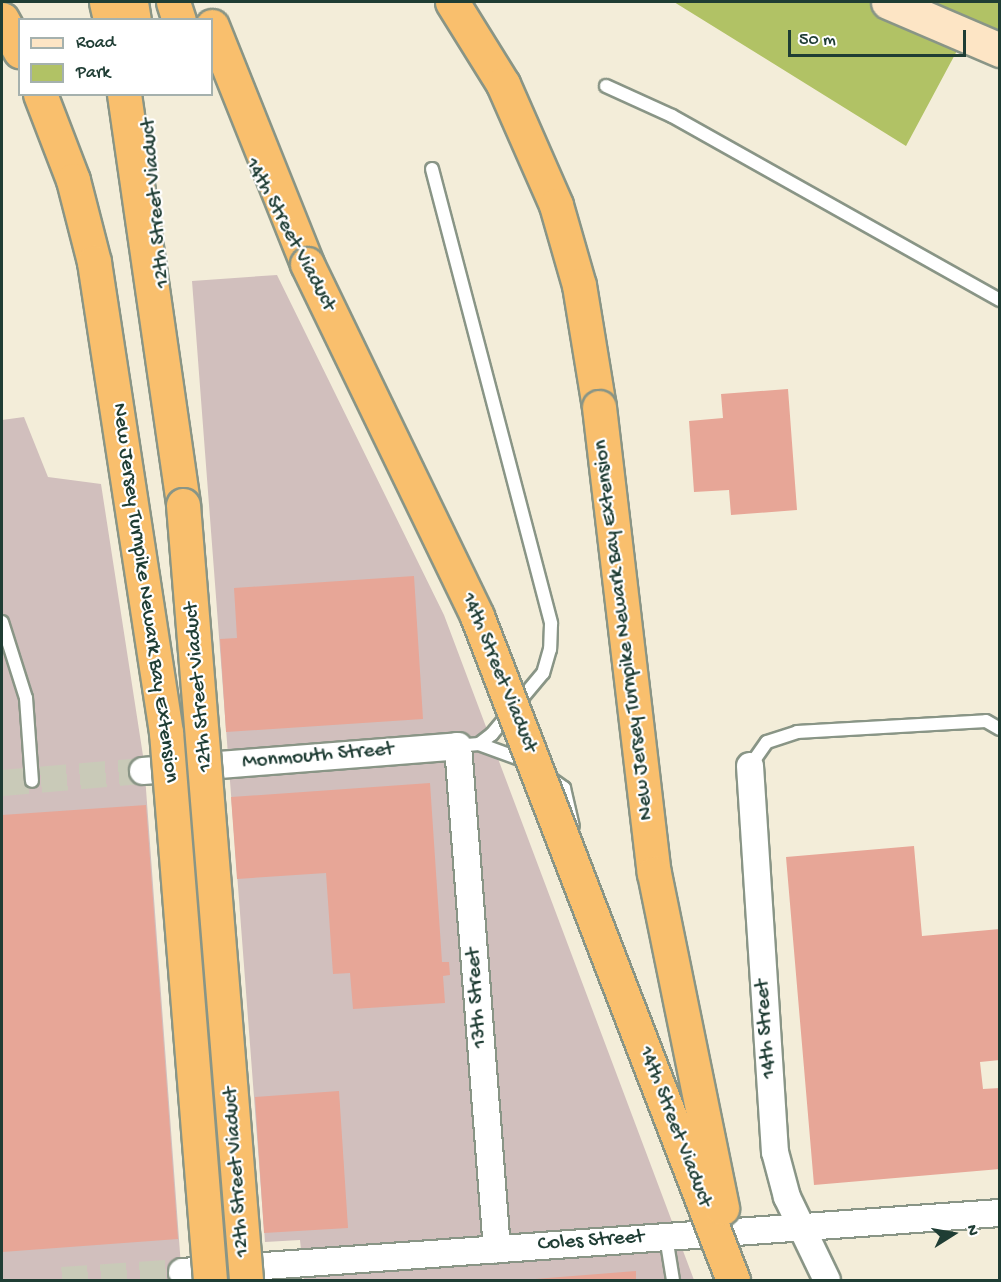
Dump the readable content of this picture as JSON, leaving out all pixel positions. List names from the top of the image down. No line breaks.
{"streets":{"highway":["12th Street Viaduct","14th Street Viaduct","New Jersey Turnpike Newark Bay Extension"],"street":["Monmouth Street","13th Street","14th Street","Coles Street"]},"crossings":[["New Jersey Turnpike Newark Bay Extension","Coles Street"],["Monmouth Street","13th Street"],["13th Street","Coles Street"],["14th Street","Coles Street"]],"legend":["Road","Park"],"scale_bar":"50 m","north":"right"}
